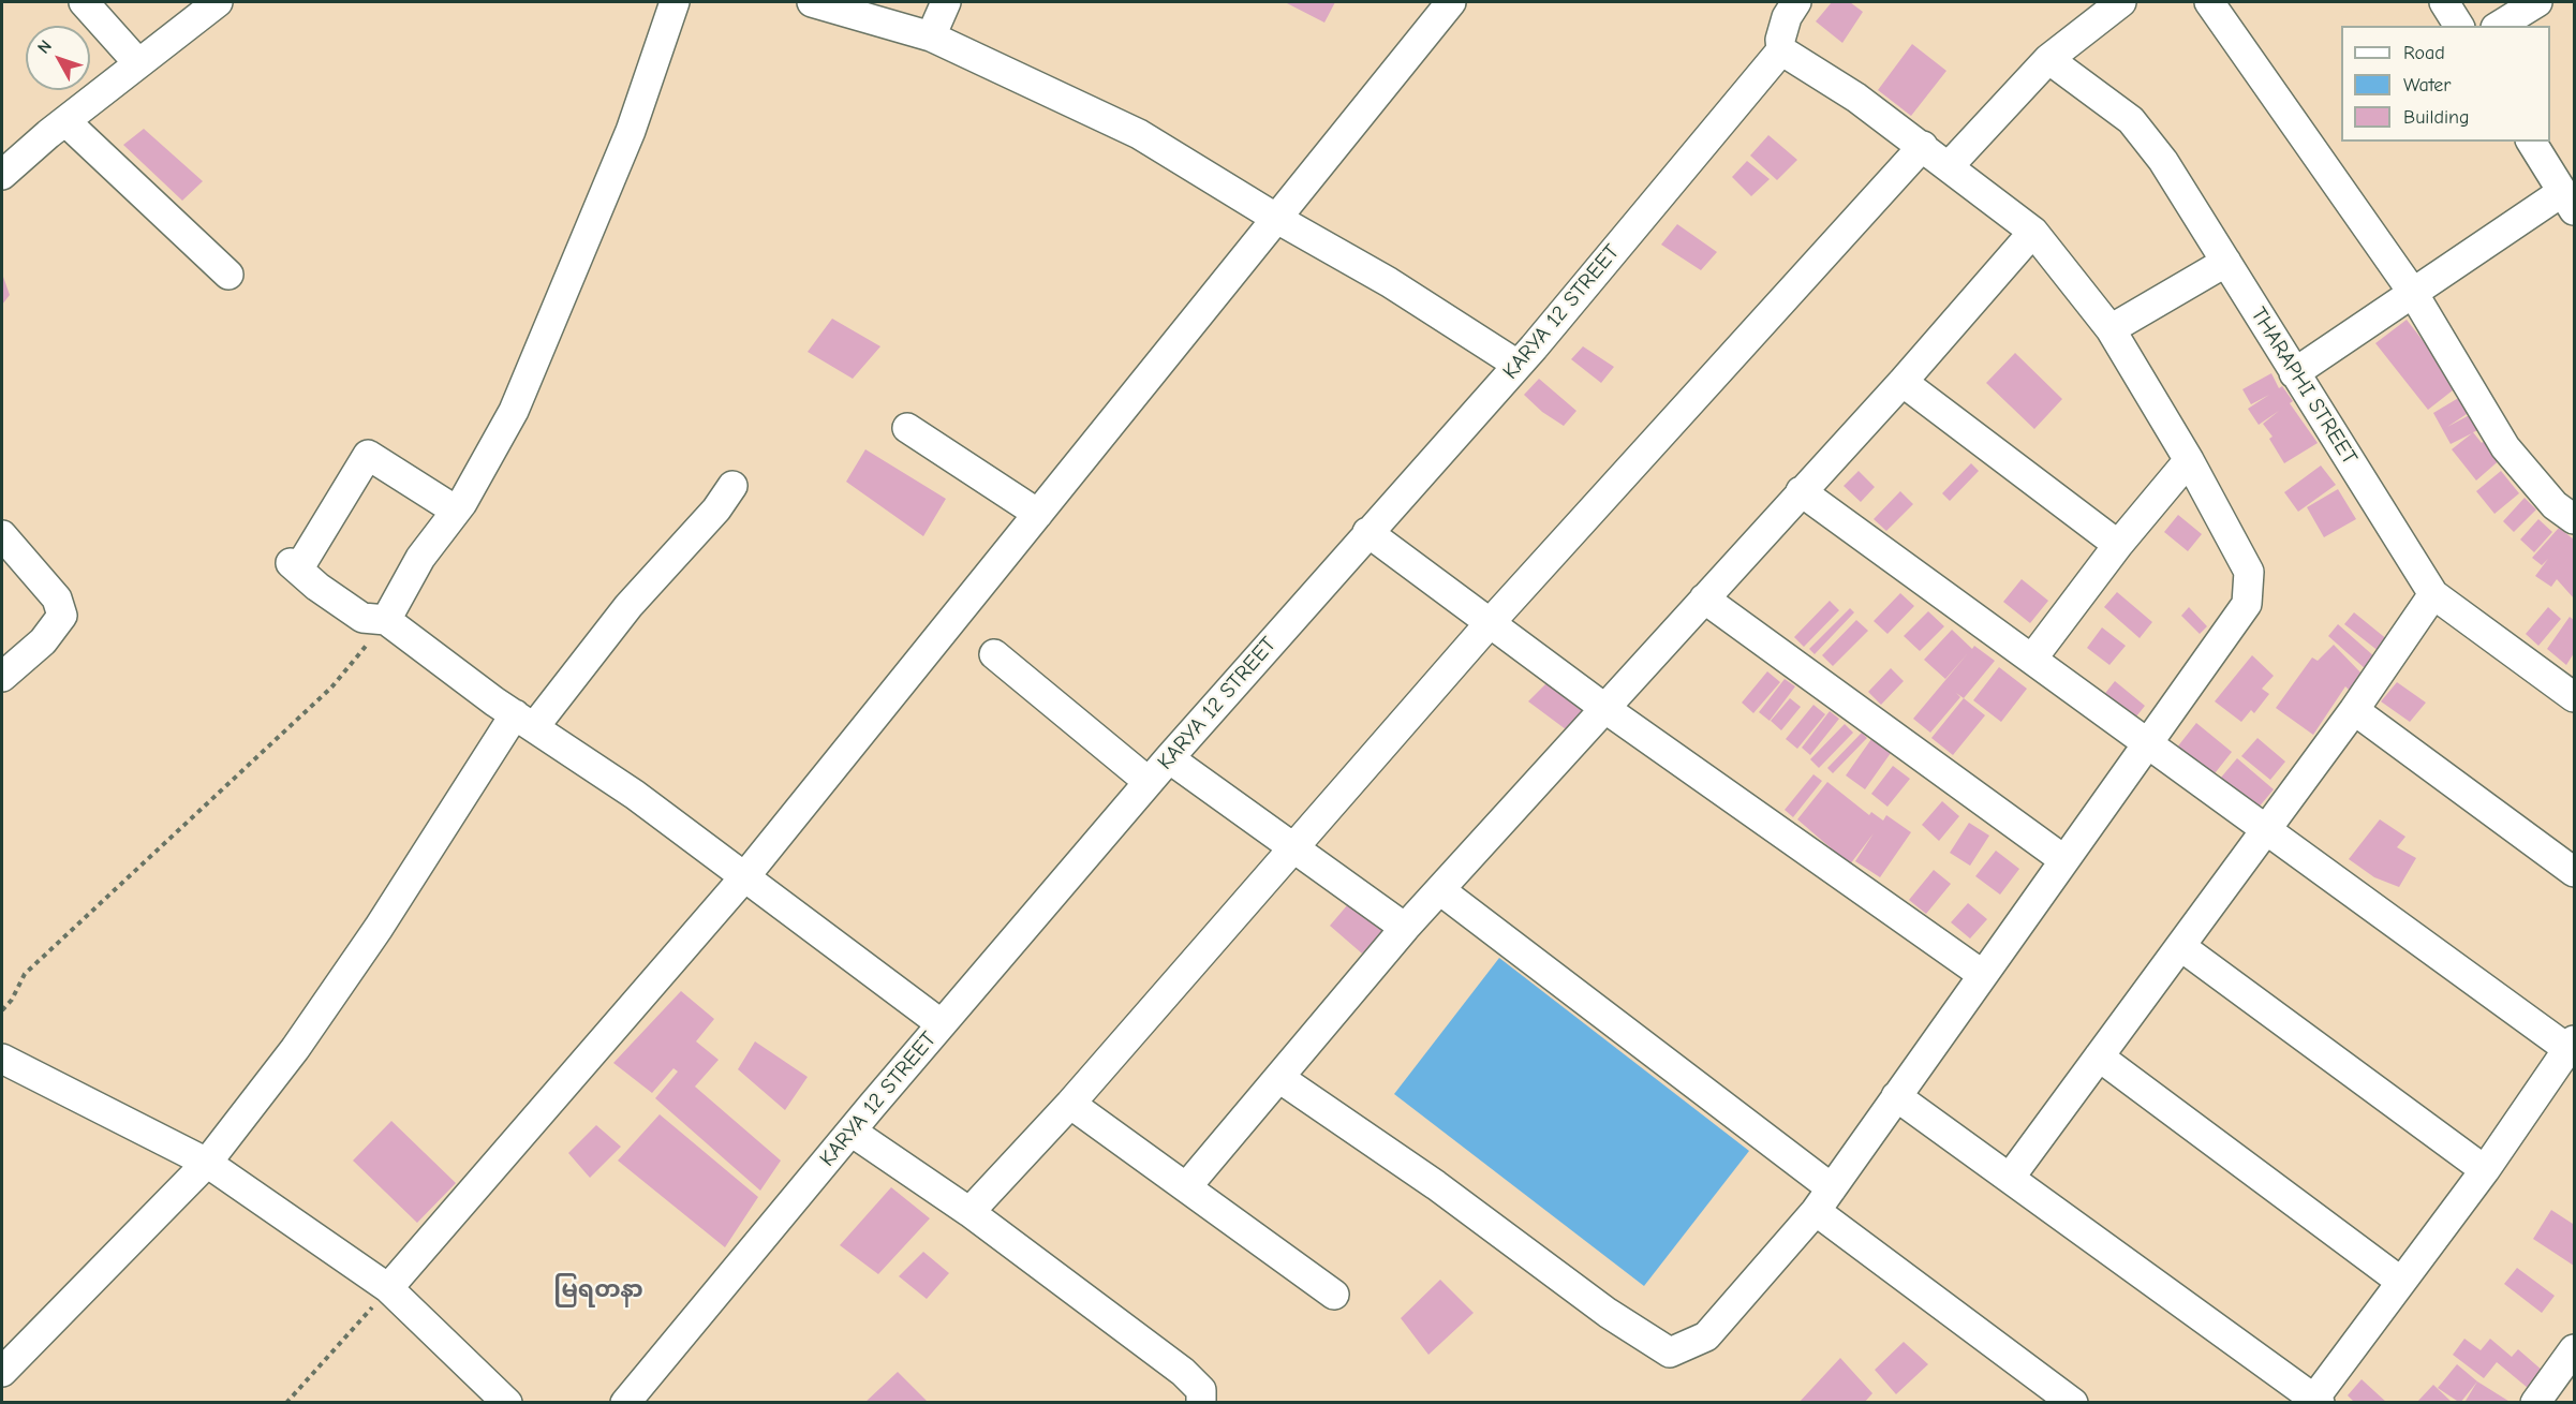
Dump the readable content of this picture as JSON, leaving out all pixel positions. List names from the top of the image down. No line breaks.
{"streets":{"street":["KARYA 12 STREET","THARAPHI STREET"]},"districts":["မြရတနာ"],"legend":["Road","Water","Building"],"north":"top left"}
